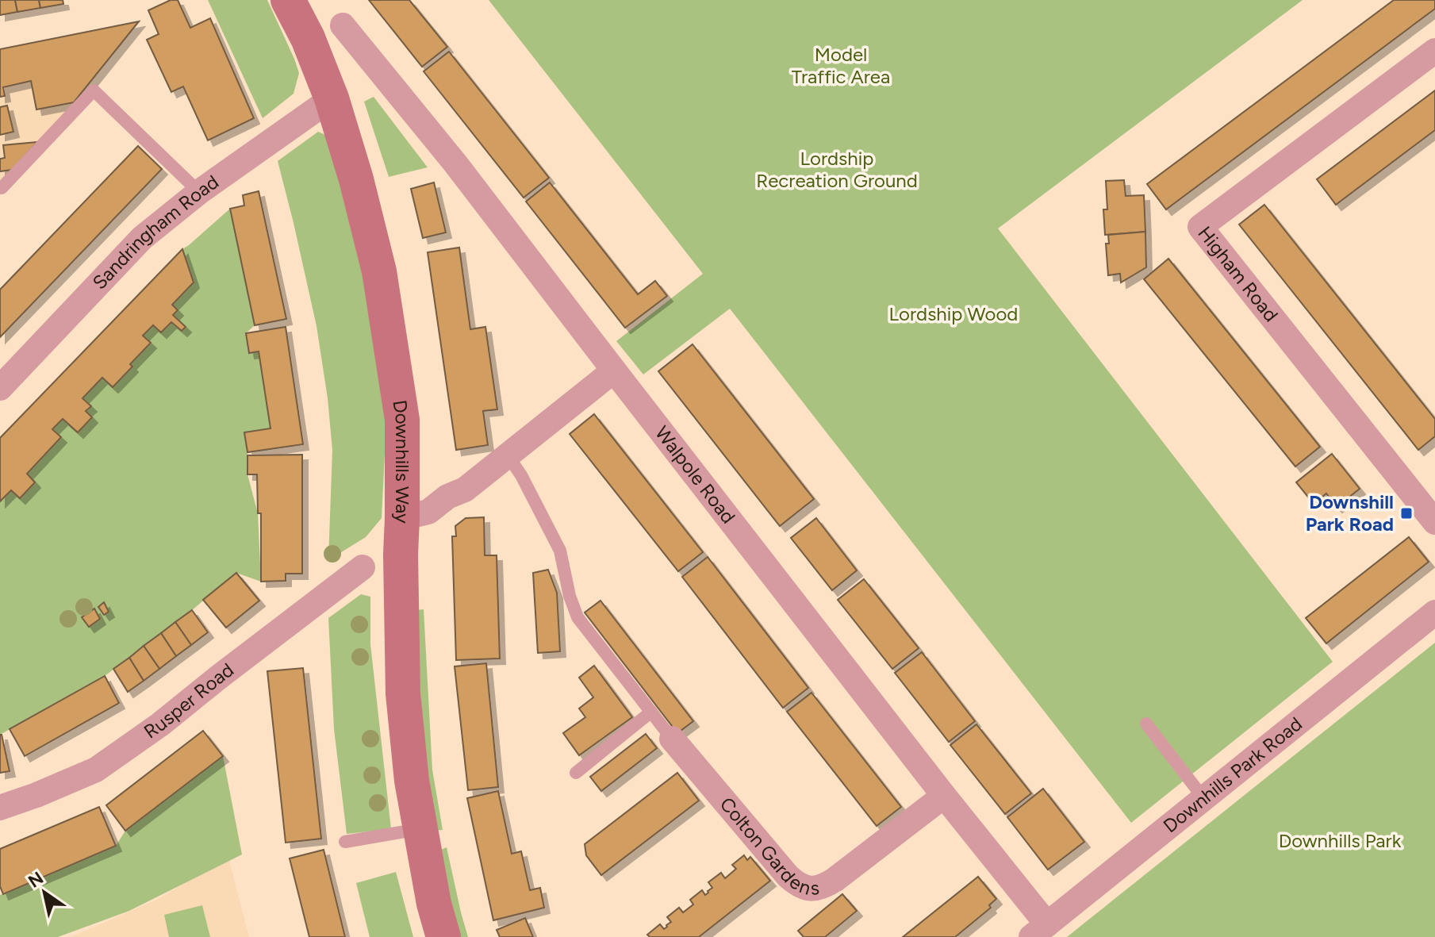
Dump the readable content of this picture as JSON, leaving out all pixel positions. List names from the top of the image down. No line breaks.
{"streets":{"main road":["Downhills Way"],"street":["Sandringham Road","Higham Road","Walpole Road","Rusper Road","Downhills Park Road","Colton Gardens"]},"crossings":[["Sandringham Road","Downhills Way"],["Walpole Road","Downhills Park Road"],["Walpole Road","Colton Gardens"]],"parks":["Model Traffic Area","Lordship Recreation Ground","Lordship Wood","Downhills Park"],"places":{"transit":["Downshill Park Road"]},"north":"top left"}
